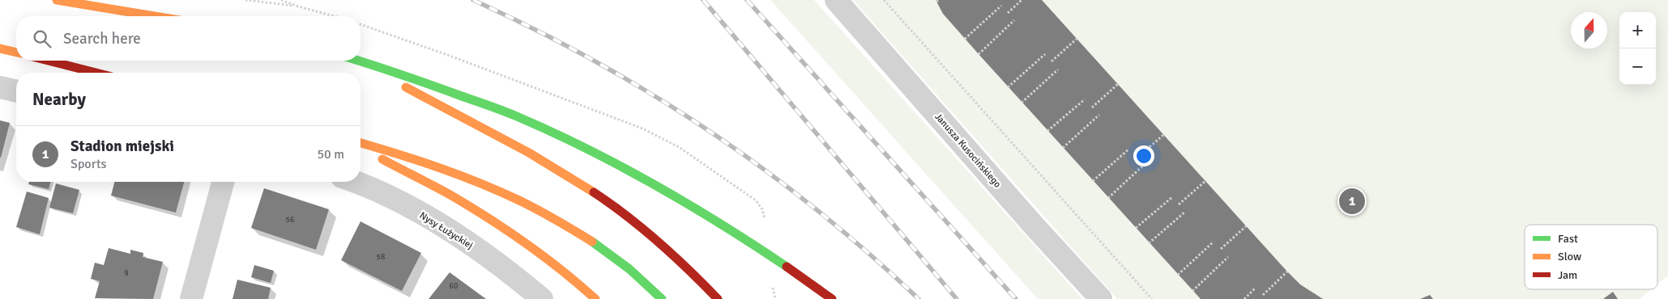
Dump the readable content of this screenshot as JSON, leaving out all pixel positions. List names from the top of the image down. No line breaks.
{"streets":{"street":["Janusza Kusocińskiego","Nysy Łużyckiej"]},"house_numbers":["56","58","9","60"],"legend":["Fast","Slow","Jam"],"north":"top","page":{"map_buttons":["+","−"],"search":"Search here","heading":"Nearby","list":[{"mark":"1","name":"Stadion miejski","note":"Sports","value":"50 m"}],"pins":"1"}}
